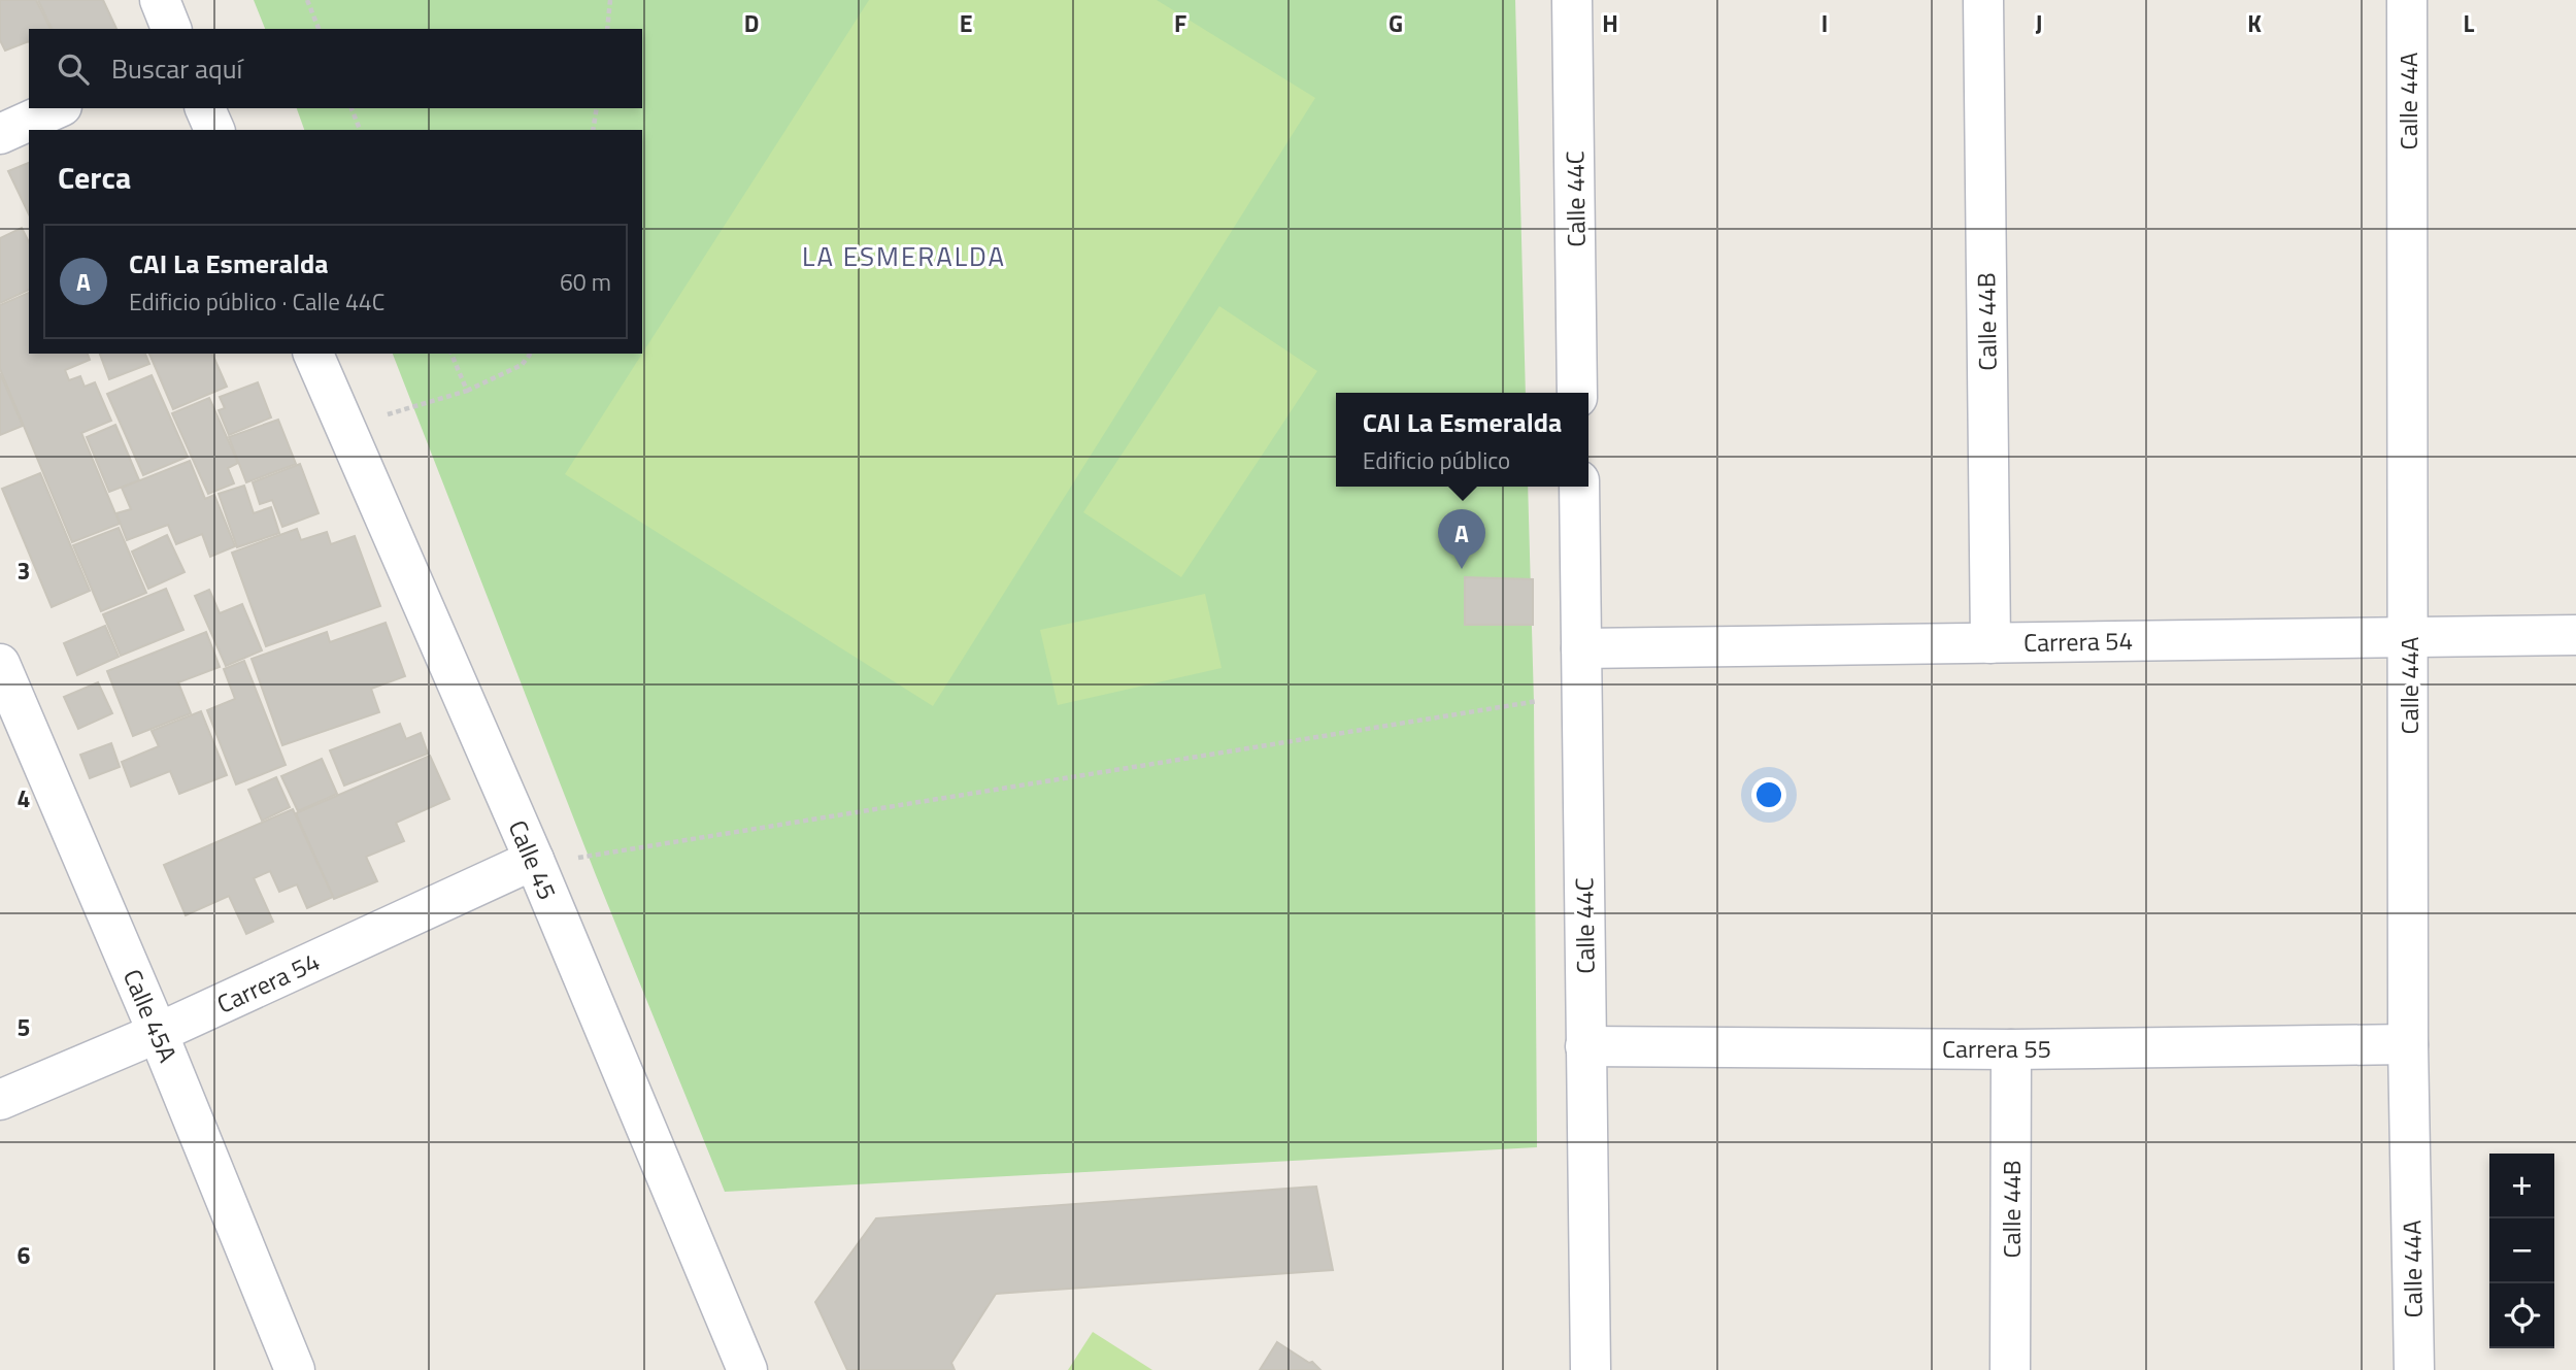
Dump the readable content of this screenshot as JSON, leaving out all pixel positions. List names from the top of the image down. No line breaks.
{"streets":{"street":["Calle 44A","Calle 44C","Calle 44B","Carrera 54","Calle 45","Calle 45A","Carrera 55"]},"crossings":[["Calle 44A","Carrera 54"],["Calle 44A","Carrera 55"],["Calle 44C","Carrera 54"],["Calle 44C","Carrera 55"],["Calle 44B","Carrera 54"],["Calle 44B","Carrera 55"],["Carrera 54","Calle 45"],["Carrera 54","Calle 45A"]],"districts":["LA ESMERALDA"],"page":{"search":"Buscar aquí","heading":"Cerca","list":[{"mark":"A","name":"CAI La Esmeralda","note":"Edificio público · Calle 44C","value":"60 m"}],"popup":["CAI La Esmeralda","Edificio público"],"pins":"A","map_buttons":["+","−"]},"grid":{"columns":["D","E","F","G","H","I","J","K","L"],"rows":["3","4","5","6"]}}
